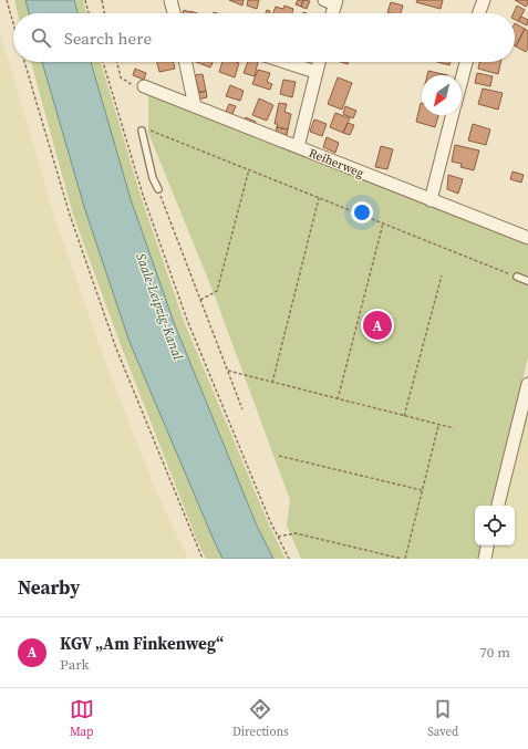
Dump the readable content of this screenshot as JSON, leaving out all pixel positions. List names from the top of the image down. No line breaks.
{"streets":{"street":["Reiherweg"]},"water":["Saale-Leipzig-Kanal"],"north":"bottom left","page":{"search":"Search here","pins":"A","heading":"Nearby","list":[{"mark":"A","name":"KGV „Am Finkenweg“","note":"Park","value":"70 m"}],"nav":["Map","Directions","Saved"]}}
